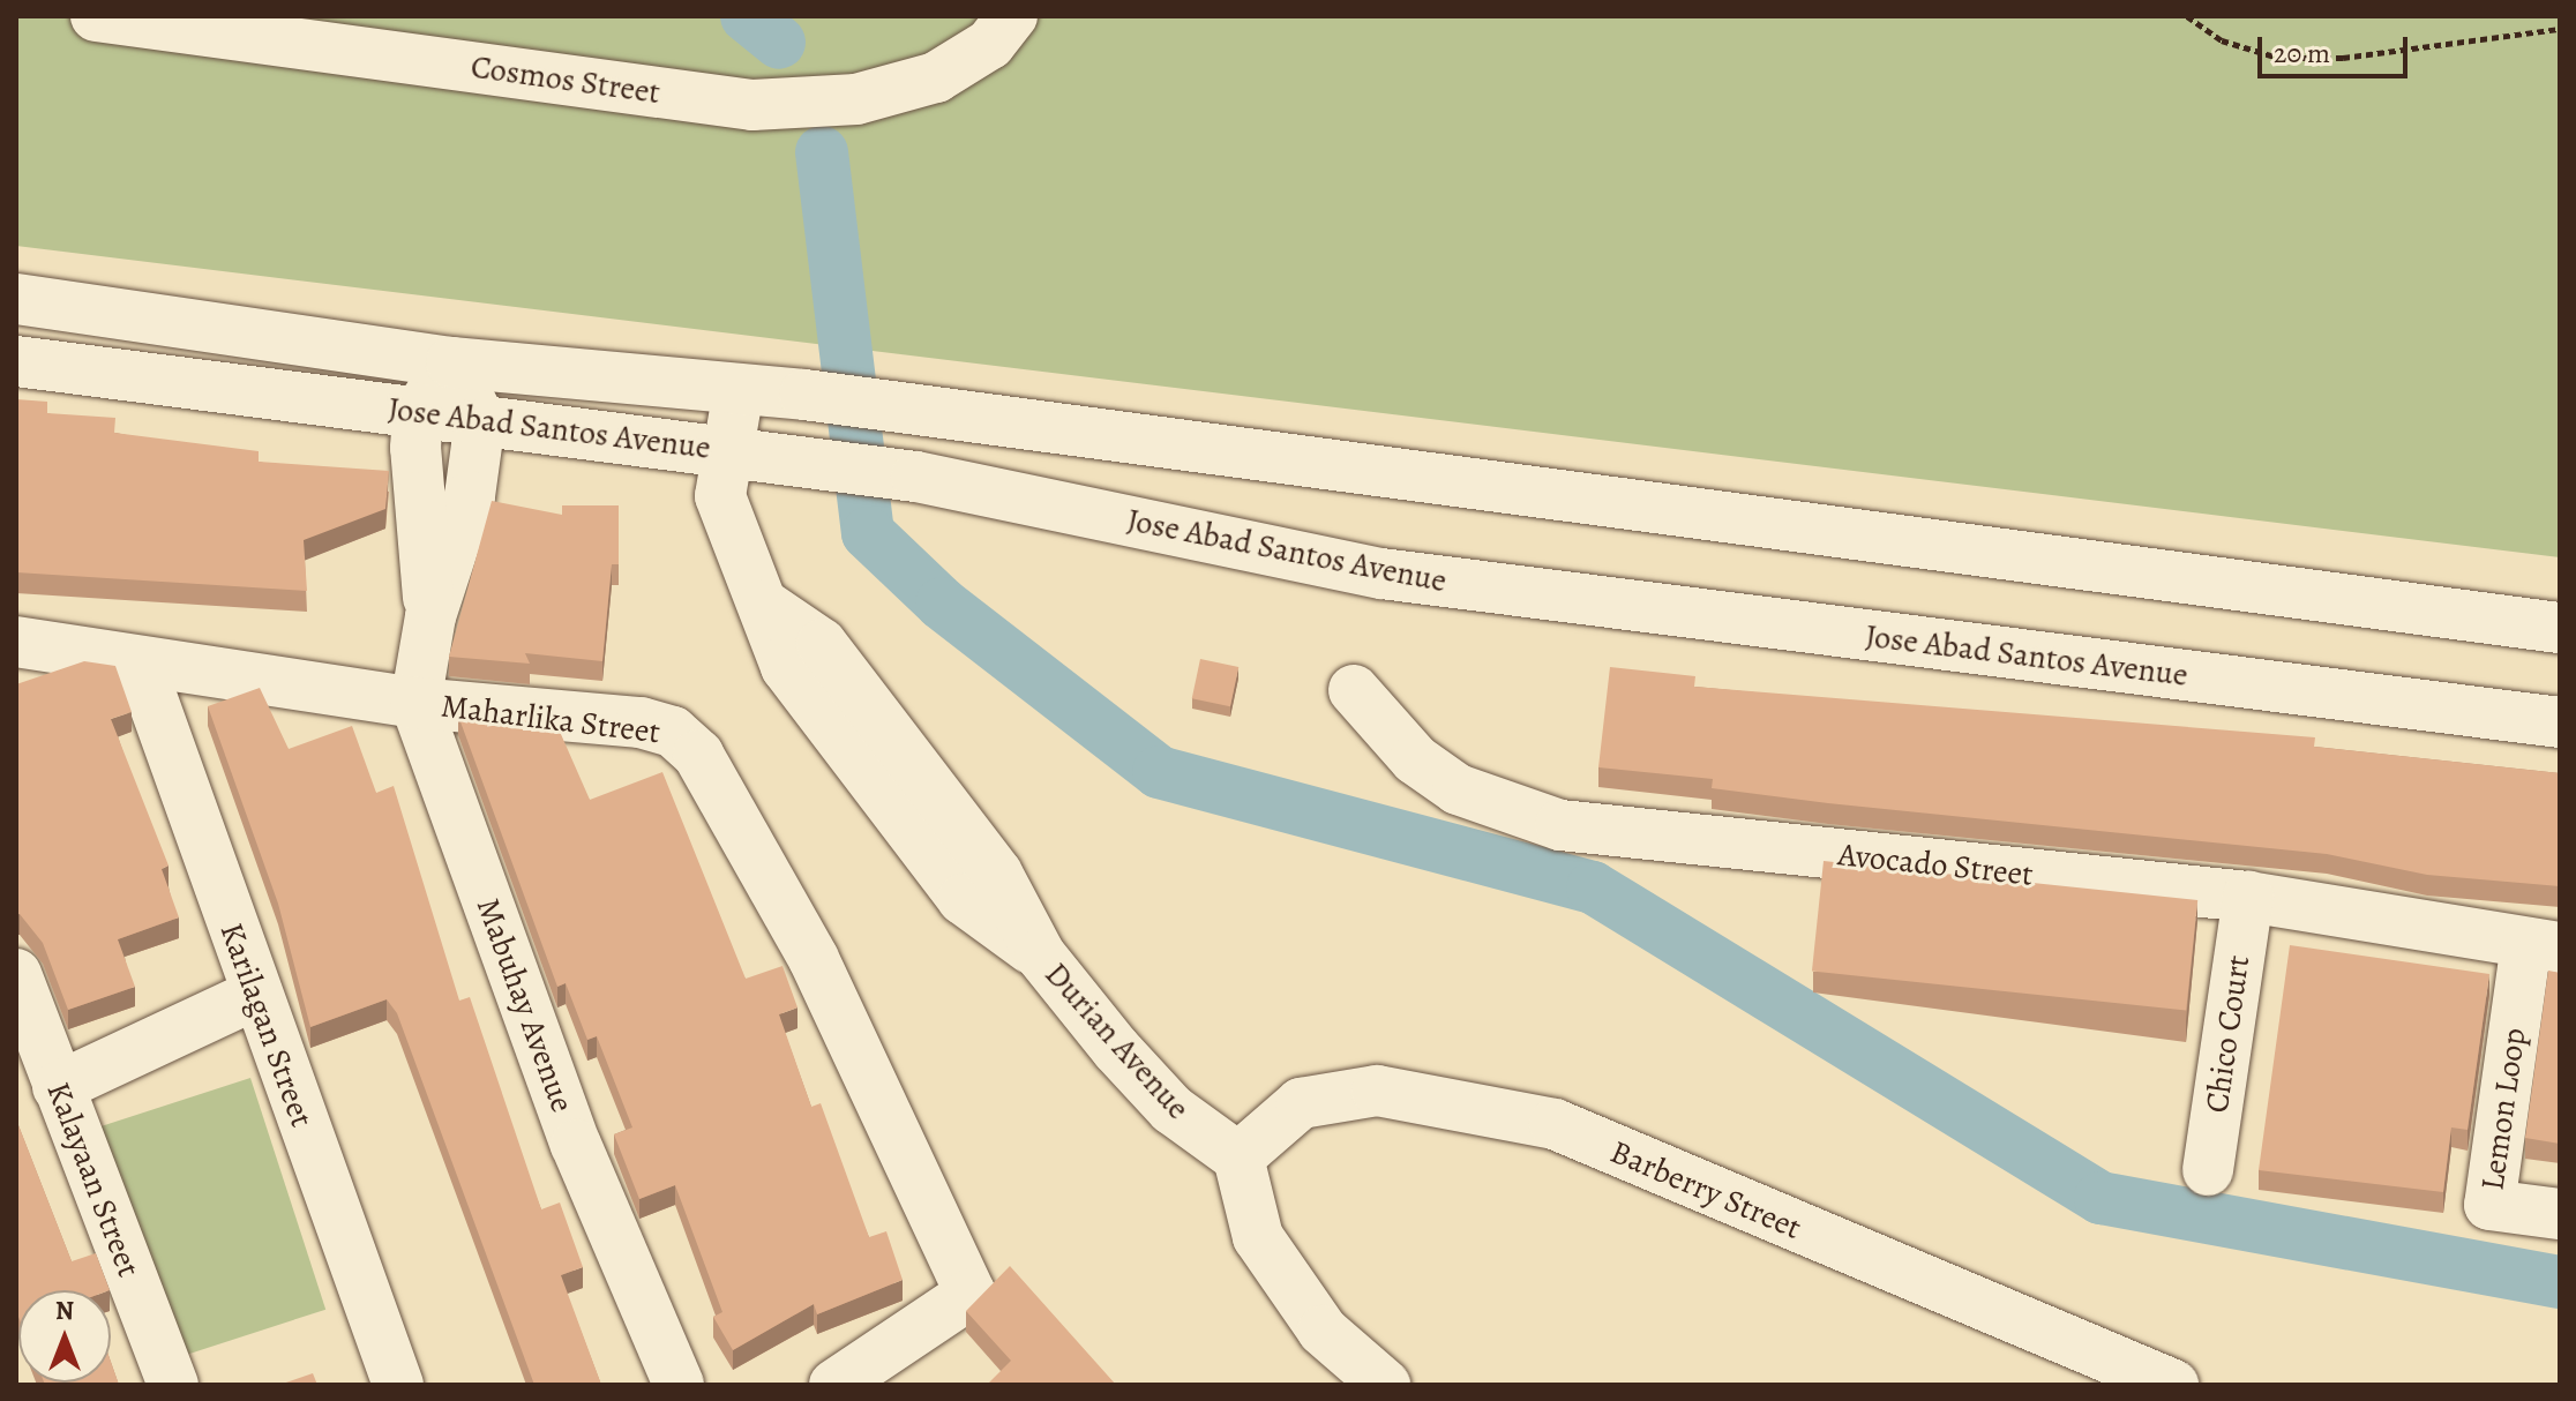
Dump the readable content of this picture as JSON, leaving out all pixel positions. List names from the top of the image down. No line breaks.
{"streets":{"street":["Cosmos Street","Jose Abad Santos Avenue","Maharlika Street","Avocado Street","Mabuhay Avenue","Karilagan Street","Chico Court","Durian Avenue","Lemon Loop","Kalayaan Street","Barberry Street"]},"crossings":[["Jose Abad Santos Avenue","Mabuhay Avenue"],["Jose Abad Santos Avenue","Durian Avenue"],["Maharlika Street","Mabuhay Avenue"],["Maharlika Street","Karilagan Street"],["Avocado Street","Chico Court"],["Avocado Street","Lemon Loop"],["Durian Avenue","Barberry Street"]],"scale_bar":"20 m","north":"top"}
